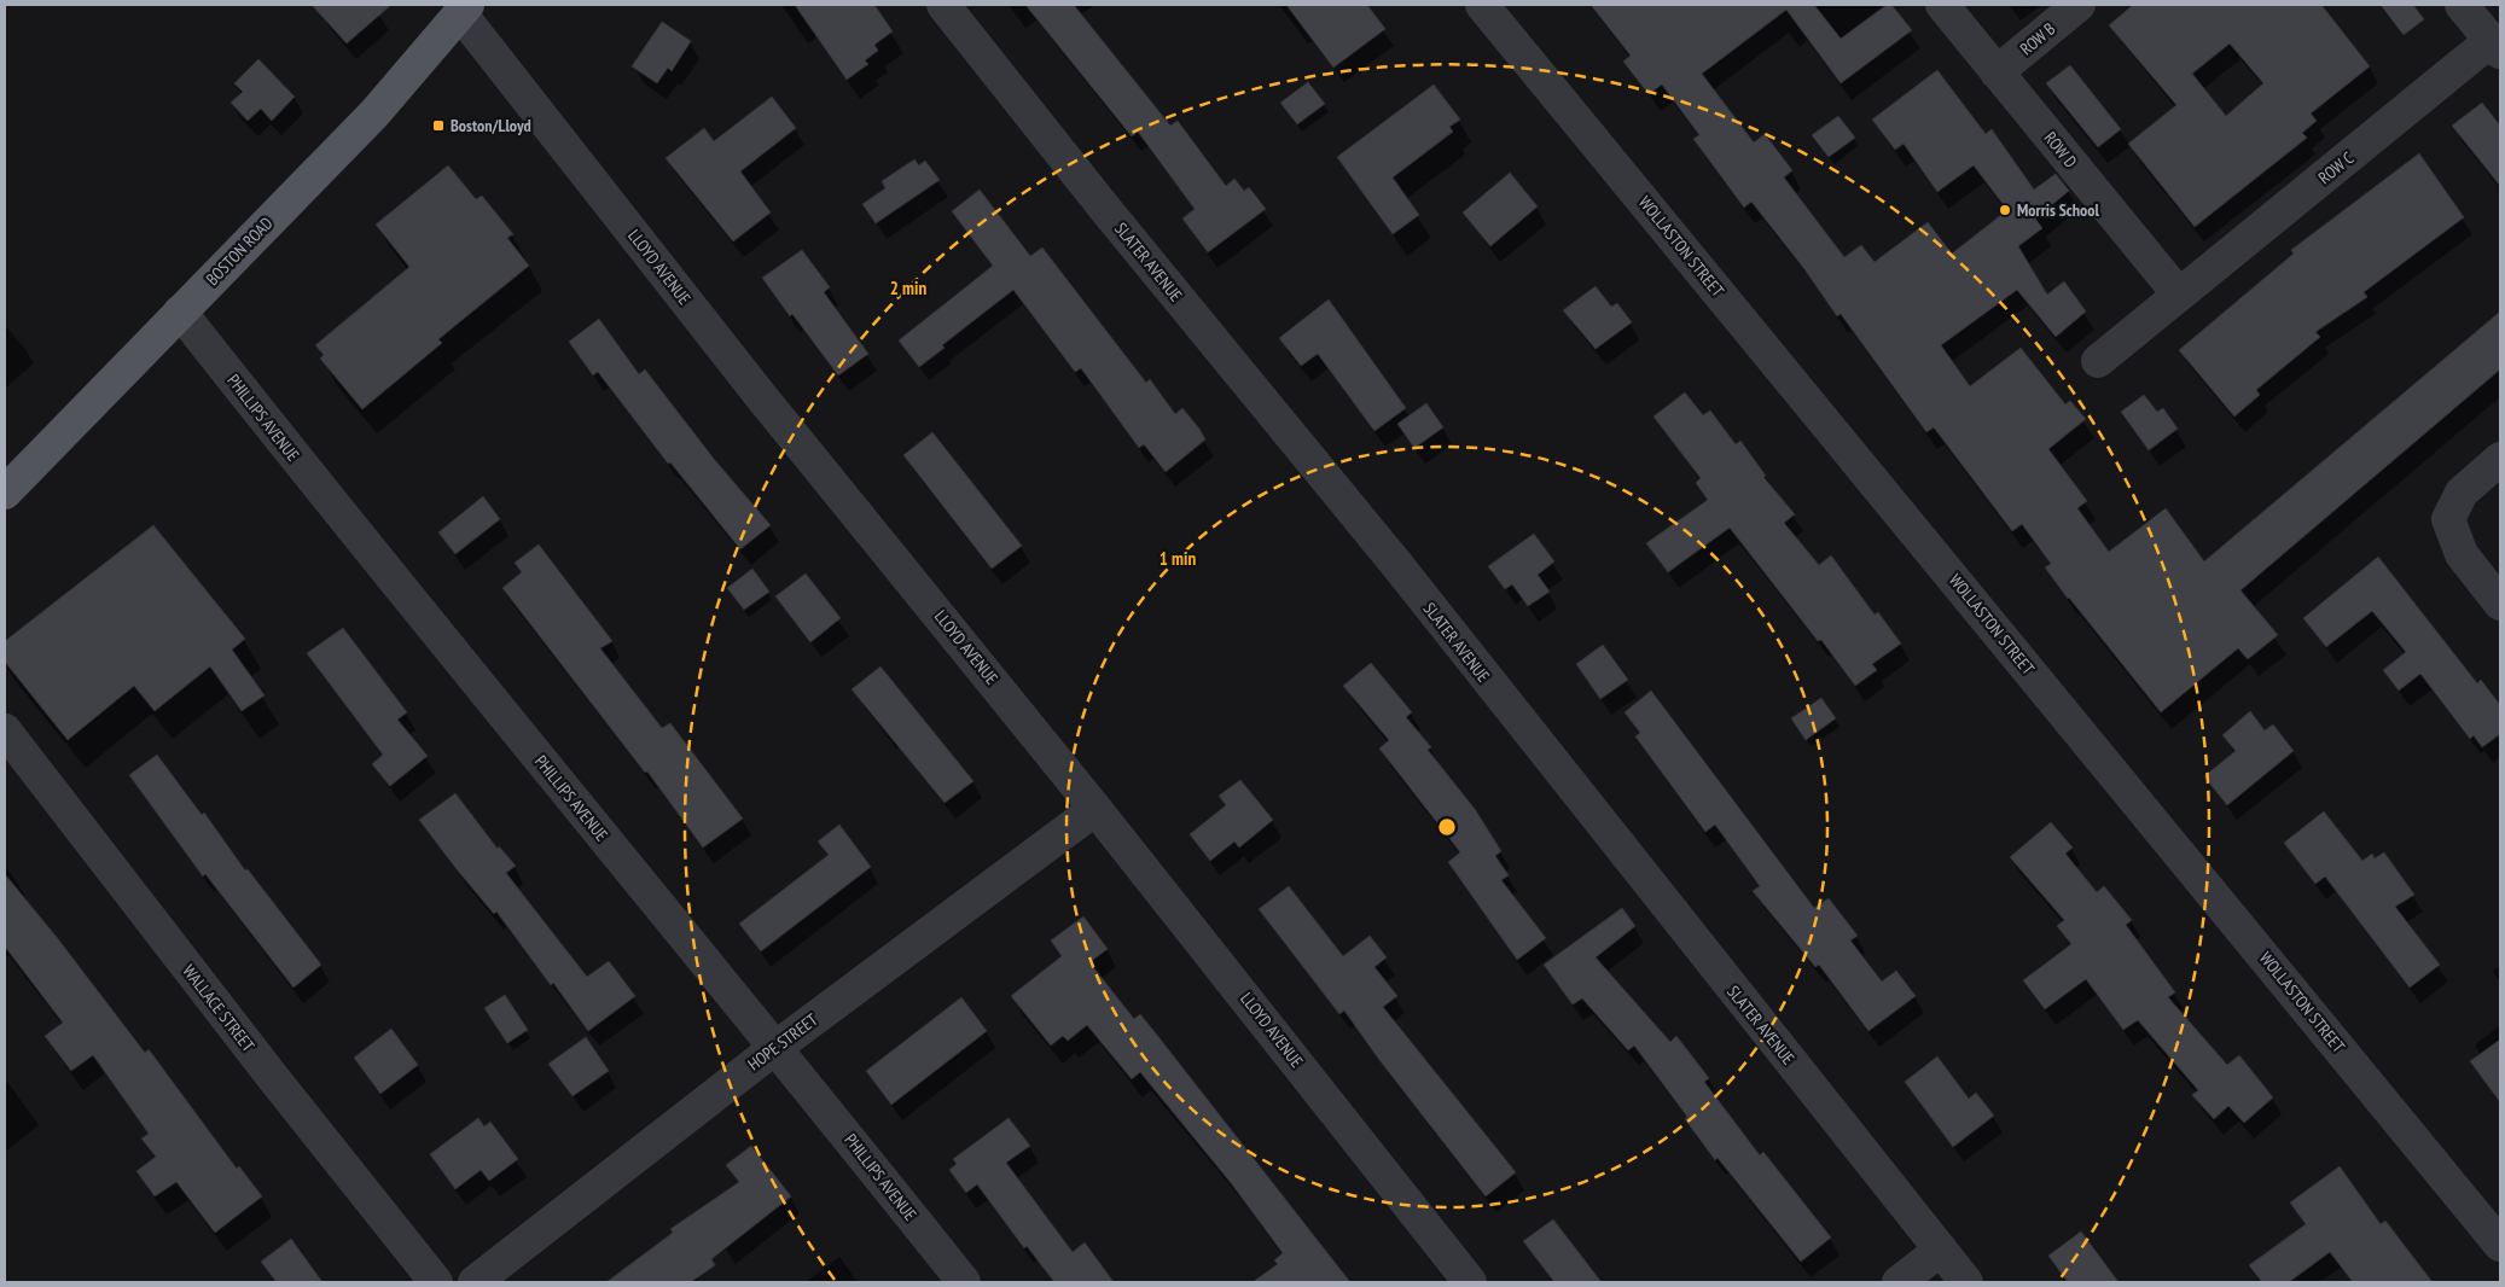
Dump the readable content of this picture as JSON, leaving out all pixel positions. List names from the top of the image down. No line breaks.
{"streets":{"main road":["BOSTON ROAD"],"street":["ROW B","ROW D","ROW C","WOLLASTON STREET","SLATER AVENUE","LLOYD AVENUE","PHILLIPS AVENUE","WALLACE STREET","HOPE STREET"]},"crossings":[["ROW B","ROW D"],["ROW D","ROW C"],["BOSTON ROAD","LLOYD AVENUE"],["BOSTON ROAD","PHILLIPS AVENUE"],["LLOYD AVENUE","HOPE STREET"],["PHILLIPS AVENUE","HOPE STREET"]],"places":{"transit":["Boston/Lloyd"],"other":["Morris School"]},"rings":["2 min","1 min"]}
